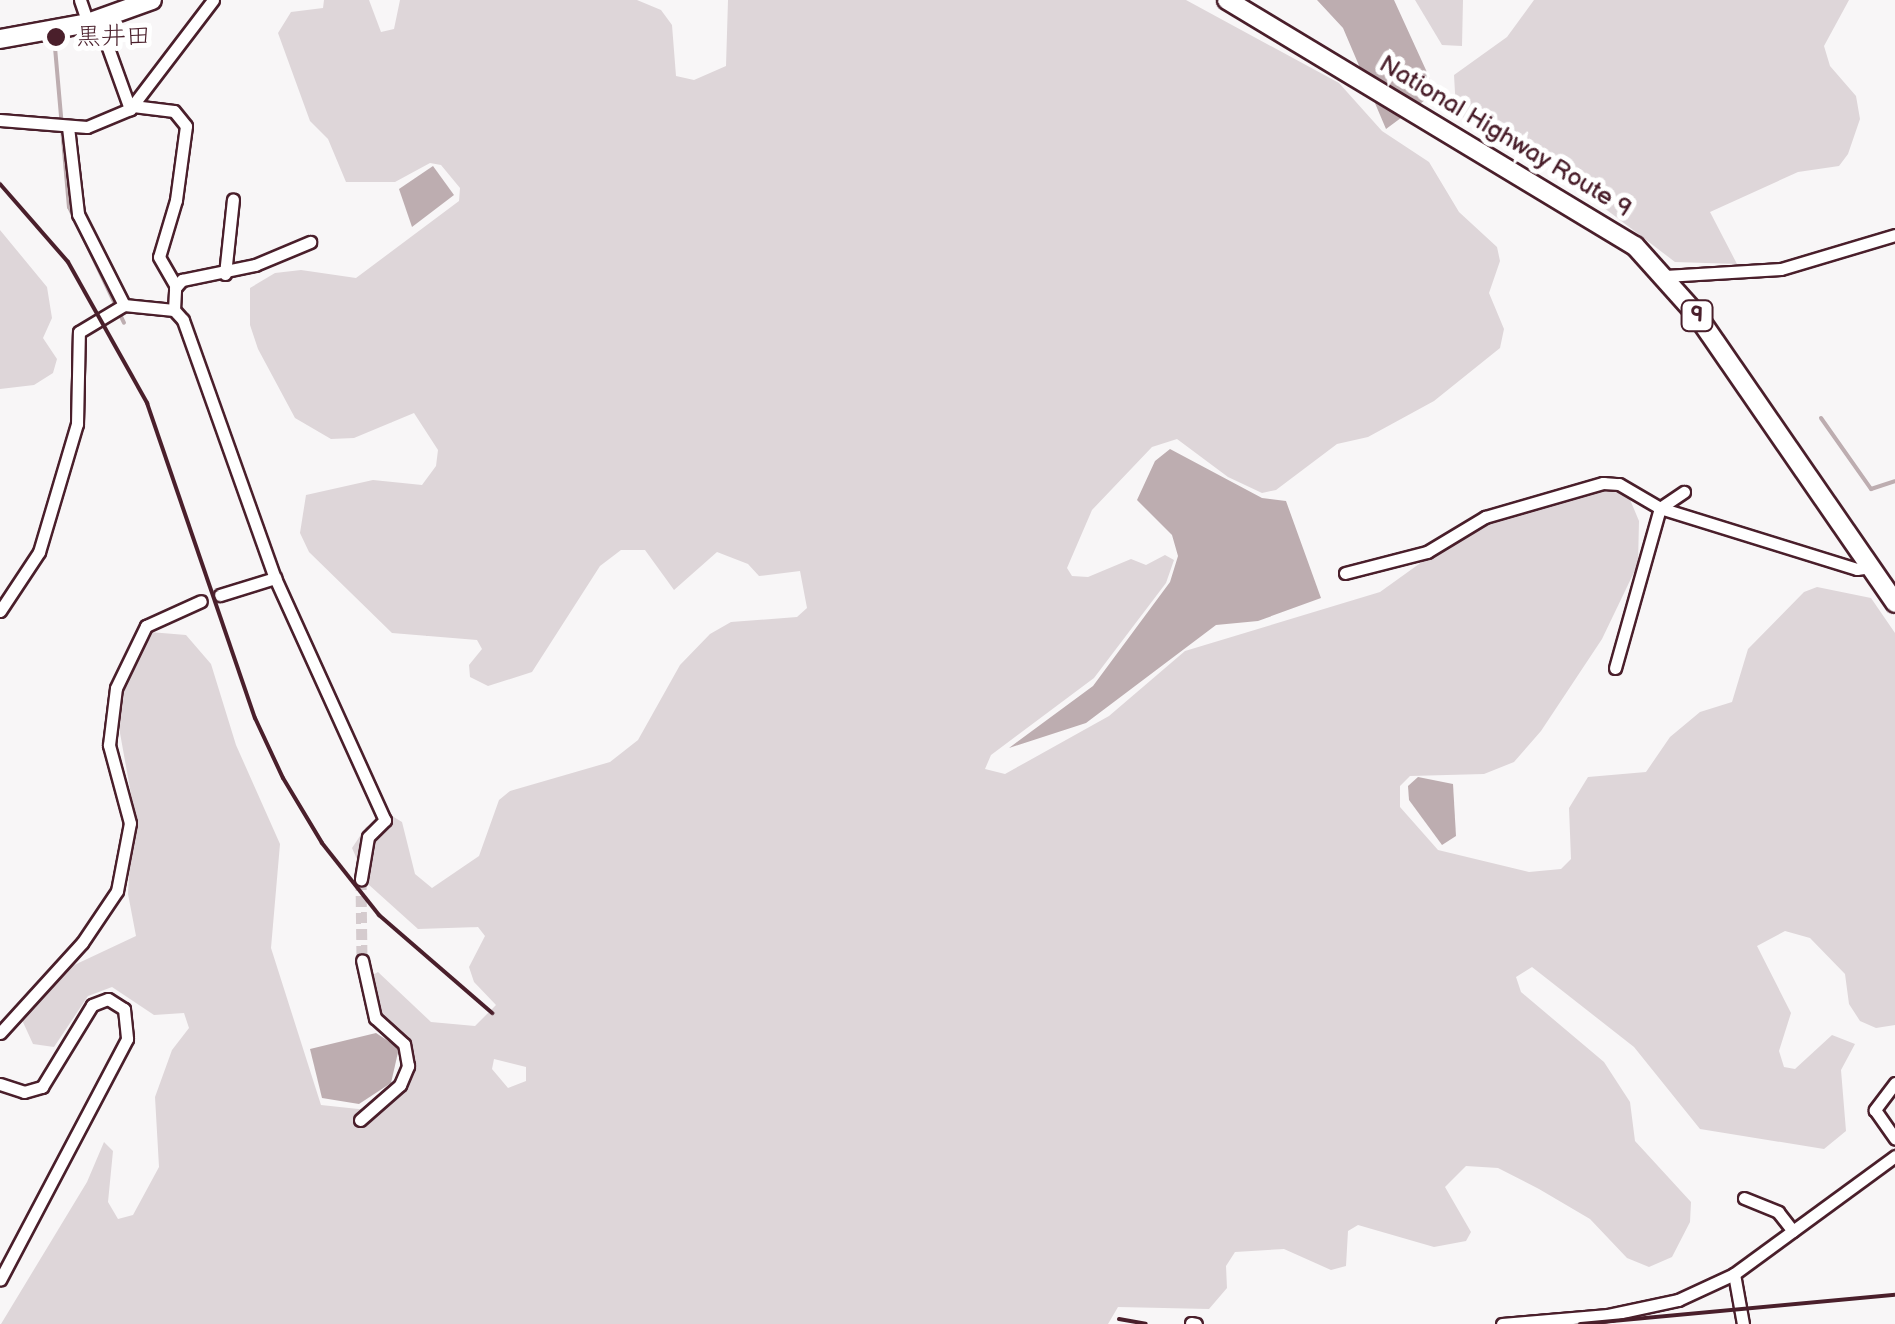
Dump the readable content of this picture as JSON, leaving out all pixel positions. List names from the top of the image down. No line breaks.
{"streets":{"highway":["National Highway Route 9","9"]},"places":["黒井田"]}
